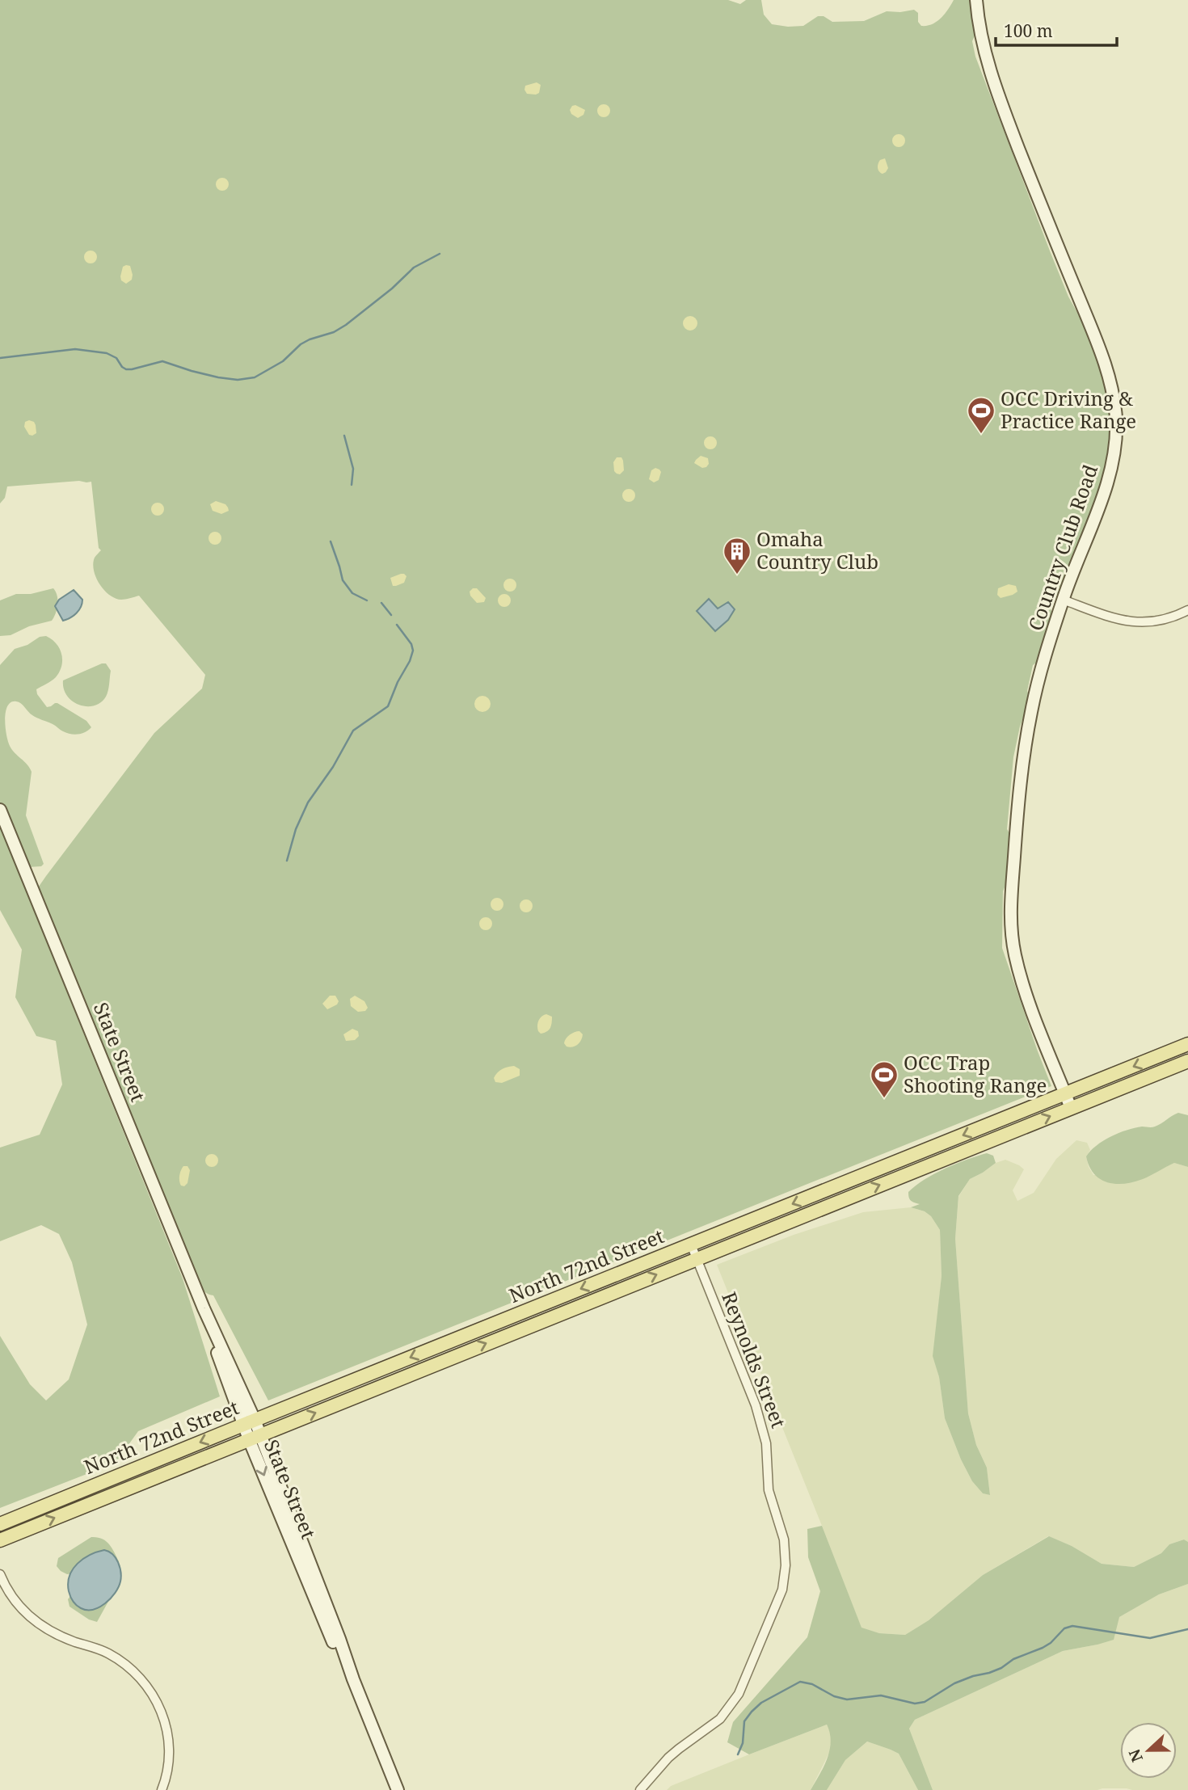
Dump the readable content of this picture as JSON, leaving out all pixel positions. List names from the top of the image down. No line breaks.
{"streets":{"main road":["North 72nd Street"],"street":["Country Club Road","State Street","Reynolds Street"]},"crossings":[["Country Club Road","North 72nd Street"],["State Street","North 72nd Street"],["North 72nd Street","Reynolds Street"]],"places":{"sports":["OCC Driving & Practice Range","OCC Trap Shooting Range"],"building":["Omaha Country Club"]},"scale_bar":"100 m","north":"left"}
